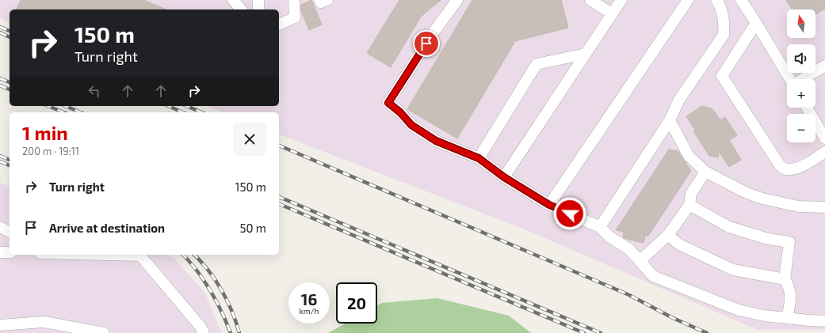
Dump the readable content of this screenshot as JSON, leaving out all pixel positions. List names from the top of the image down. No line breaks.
{"north":"top","page":{"map_buttons":["+","−"],"turn":["150 m","Turn right"],"heading":["1 min","200 m · 19:11"],"list":[{"name":"Turn right","value":"150 m"},{"name":"Arrive at destination","value":"50 m"}],"speed":"16 km/h","limit":"20"}}
